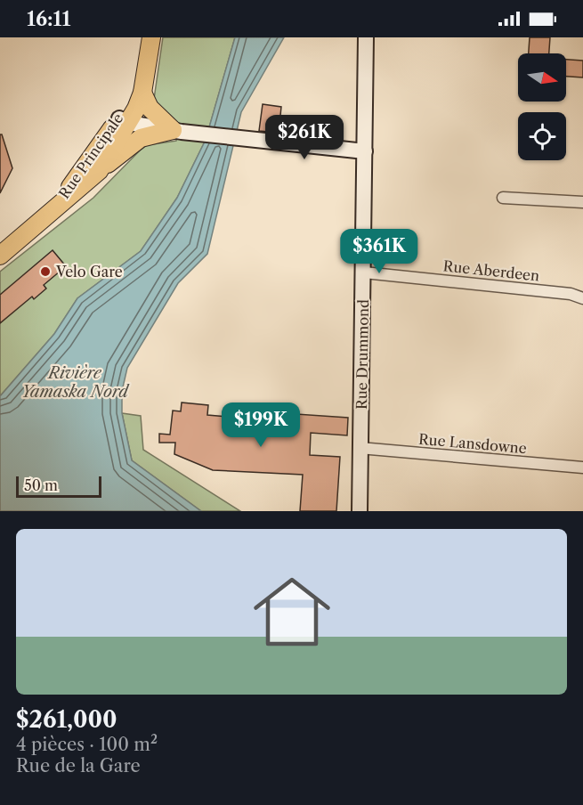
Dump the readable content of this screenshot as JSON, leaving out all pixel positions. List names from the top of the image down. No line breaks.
{"streets":{"main road":["Rue Principale"],"street":["Rue Aberdeen","Rue Drummond","Rue Lansdowne"]},"crossings":[["Rue Aberdeen","Rue Drummond"],["Rue Drummond","Rue Lansdowne"]],"water":["Rivière Yamaska Nord"],"places":["Velo Gare"],"scale_bar":"50 m","north":"right","page":{"status":"16:11","price":["$261K","$361K","$199K"],"scale":"50 m","list":[{"name":"$261,000","note":"4 pièces · 100 m² · Rue de la Gare"}]}}
